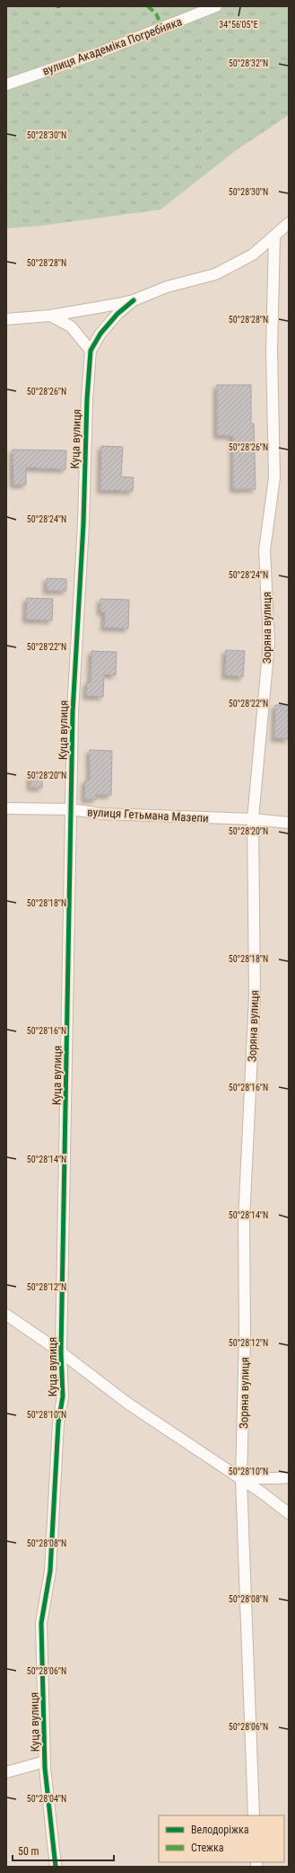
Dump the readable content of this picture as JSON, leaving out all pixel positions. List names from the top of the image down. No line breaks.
{"streets":{"street":["вулиця Академіка Погребняка","Куца вулиця","Зоряна вулиця","вулиця Гетьмана Мазепи"]},"crossings":[["Куца вулиця","вулиця Гетьмана Мазепи"],["Зоряна вулиця","вулиця Гетьмана Мазепи"]],"legend":["Велодоріжка","Стежка"],"scale_bar":"50 m","coordinates":["34°56'05\"E","50°28'32\"N","50°28'30\"N","50°28'28\"N","50°28'26\"N","50°28'24\"N","50°28'22\"N","50°28'20\"N","50°28'18\"N","50°28'16\"N","50°28'14\"N","50°28'12\"N","50°28'10\"N","50°28'08\"N","50°28'06\"N","50°28'04\"N"]}
